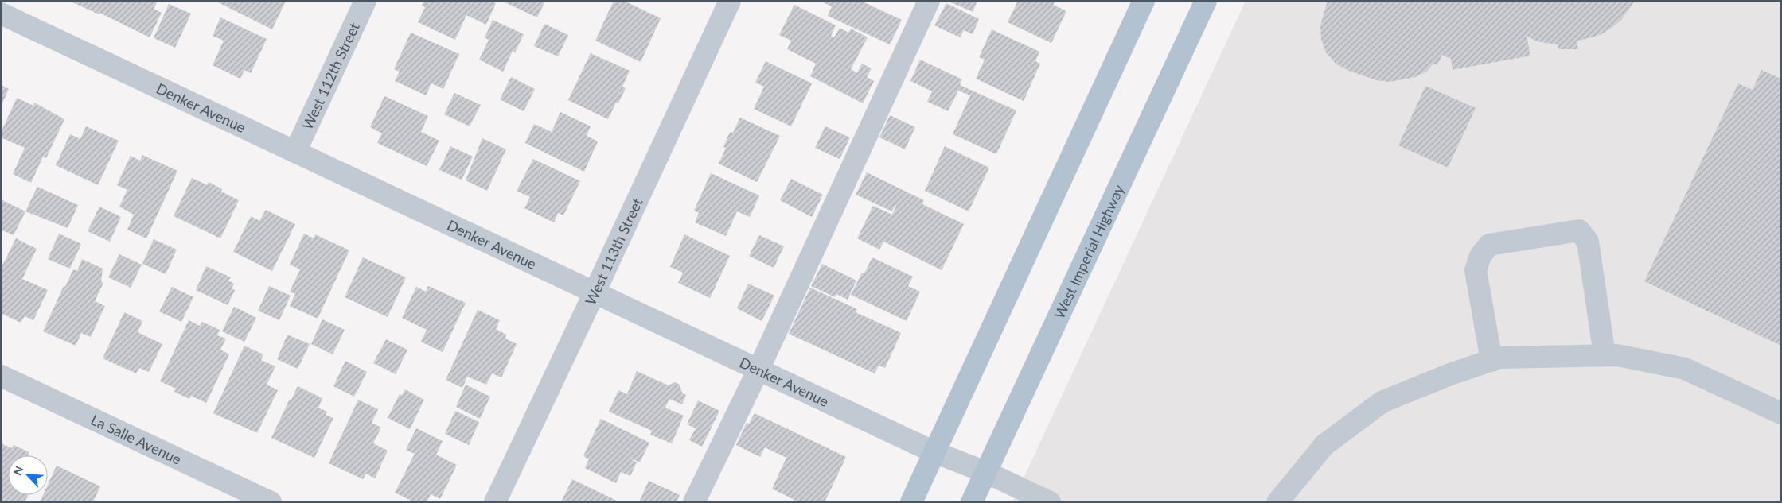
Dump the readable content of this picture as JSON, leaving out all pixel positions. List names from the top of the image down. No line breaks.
{"streets":{"main road":["West Imperial Highway"],"street":["West 112th Street","Denker Avenue","West 113th Street","La Salle Avenue"]},"crossings":[["West 112th Street","Denker Avenue"],["Denker Avenue","West Imperial Highway"],["Denker Avenue","West 113th Street"]],"north":"top left"}
